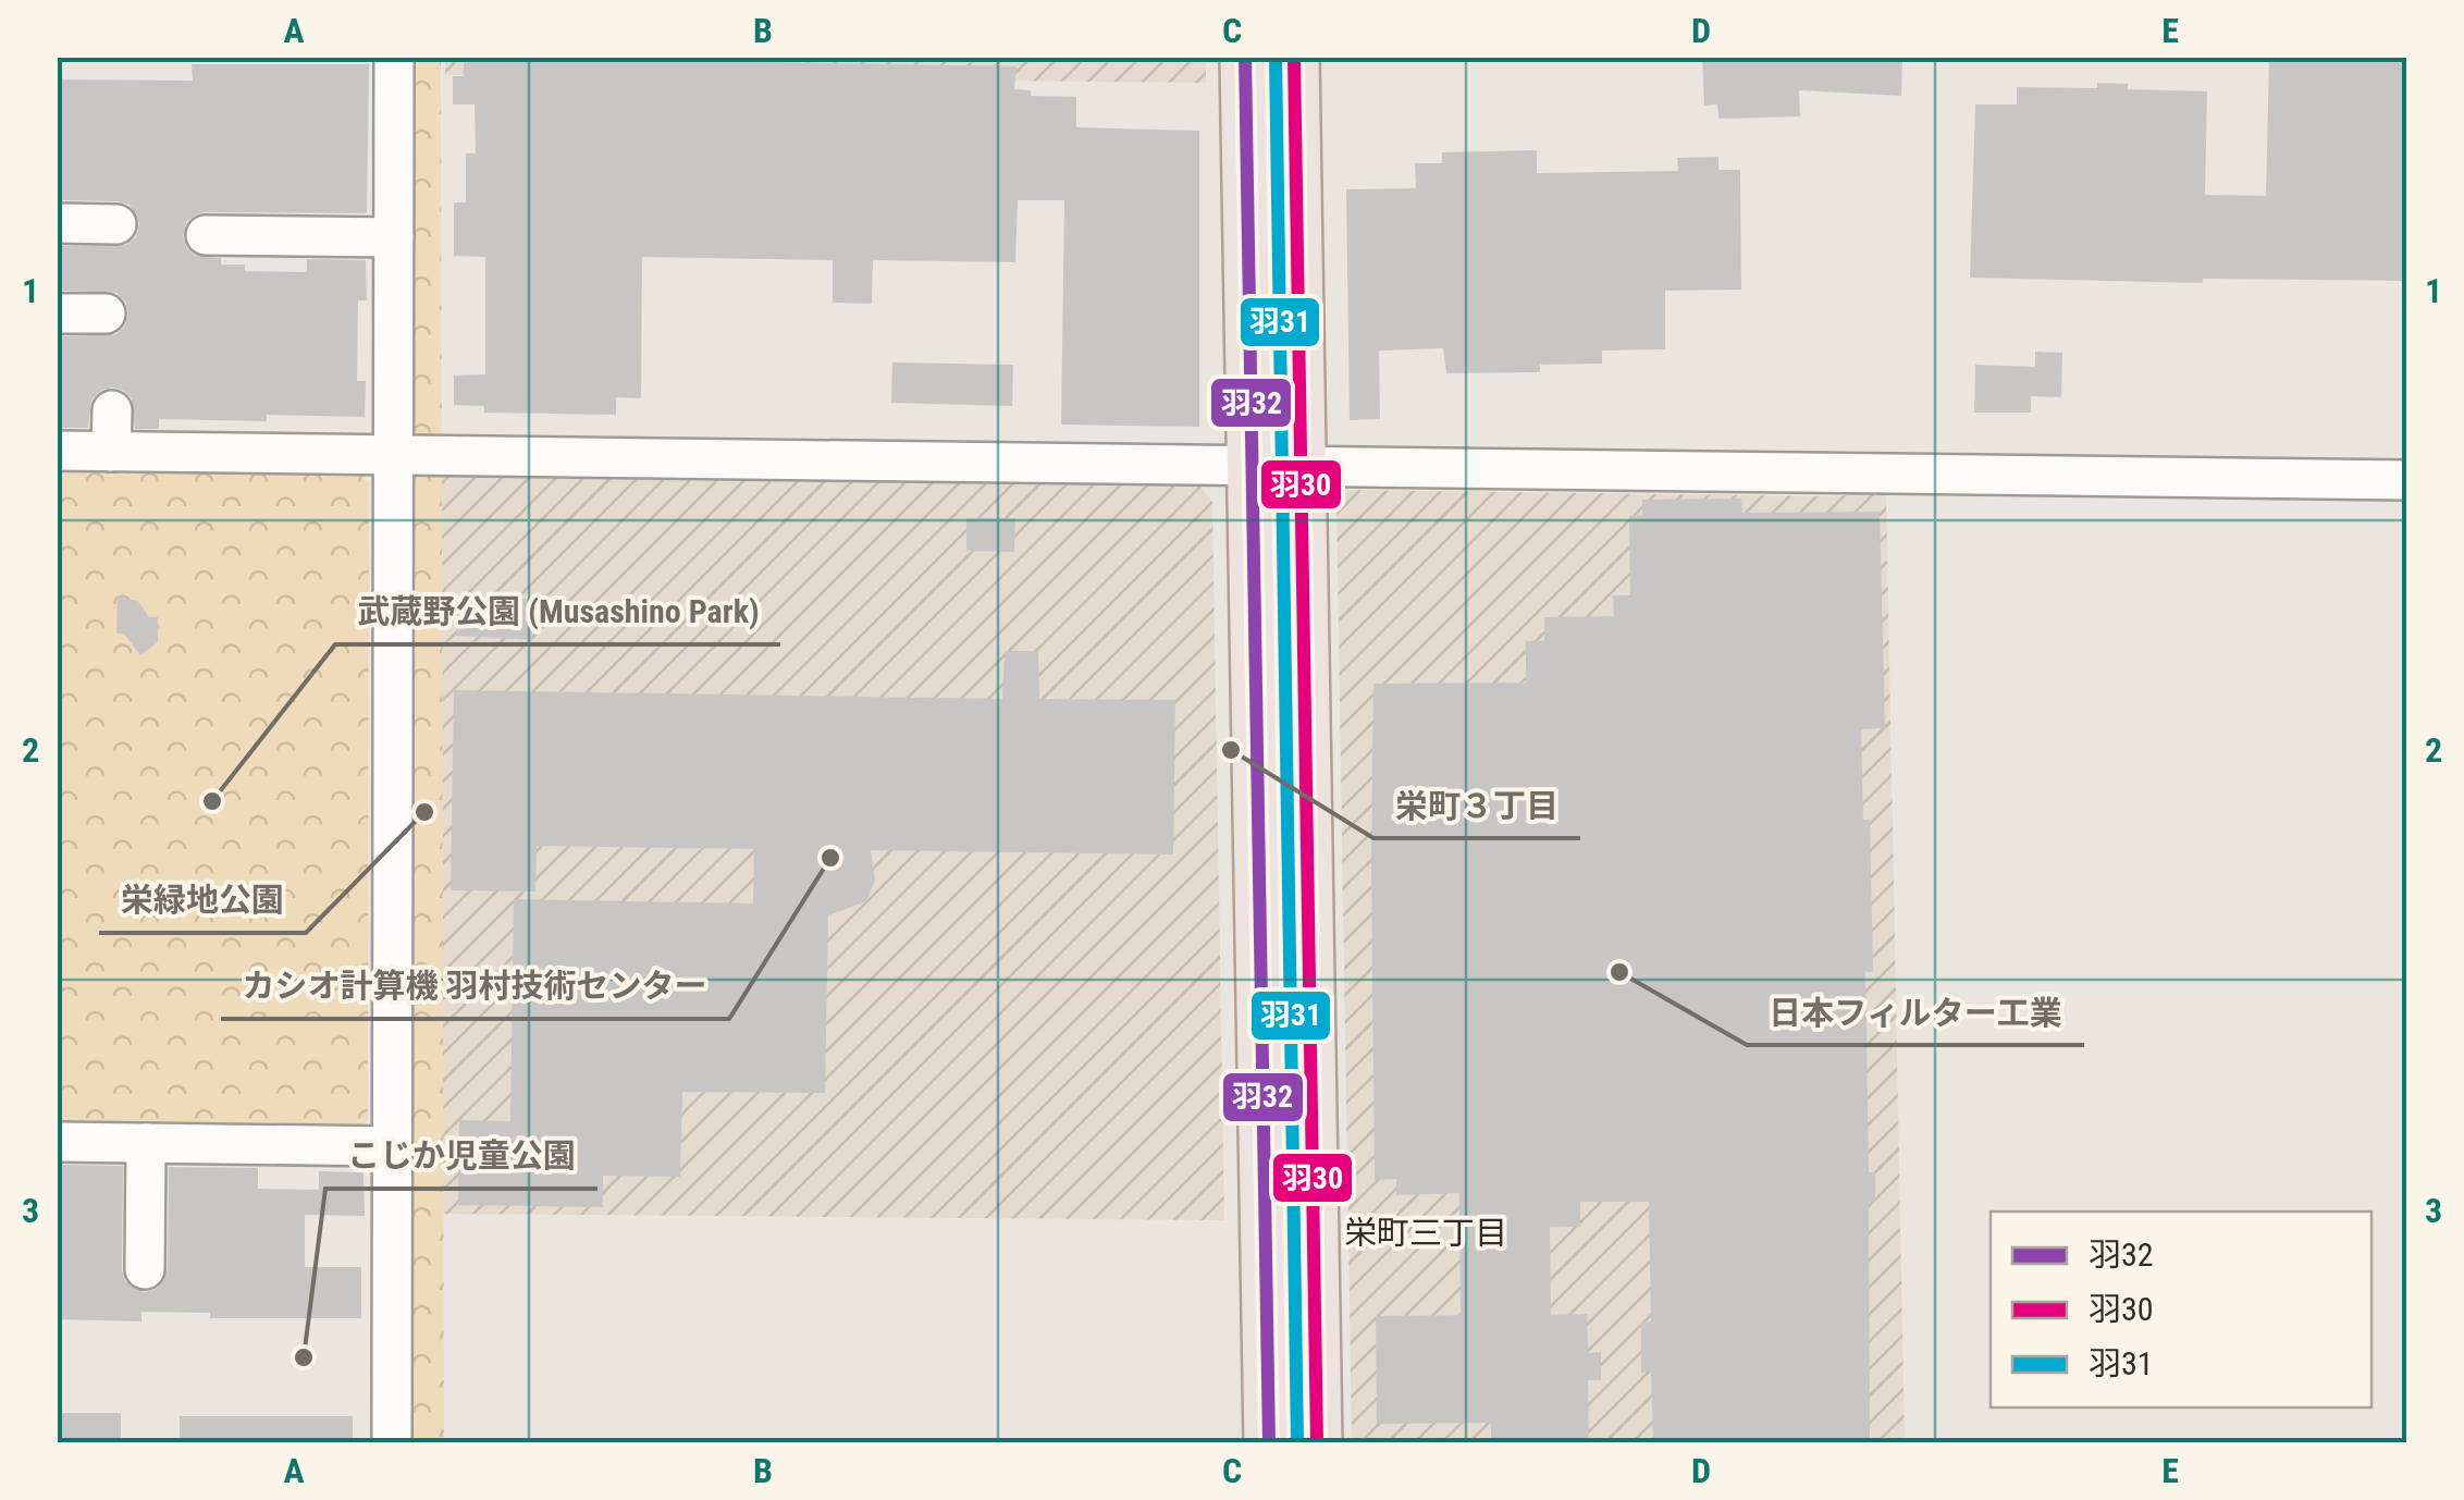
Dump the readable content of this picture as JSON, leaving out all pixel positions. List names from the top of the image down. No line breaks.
{"districts":["栄町三丁目"],"places":["栄町３丁目","武蔵野公園 (Musashino Park)","栄緑地公園","カシオ計算機 羽村技術センター","日本フィルター工業","こじか児童公園"],"lines":["transit line 羽32","transit line 羽30","transit line 羽31"],"legend":["羽32","羽30","羽31"],"grid":{"columns":["A","B","C","D","E"],"rows":["1","2","3"]}}
